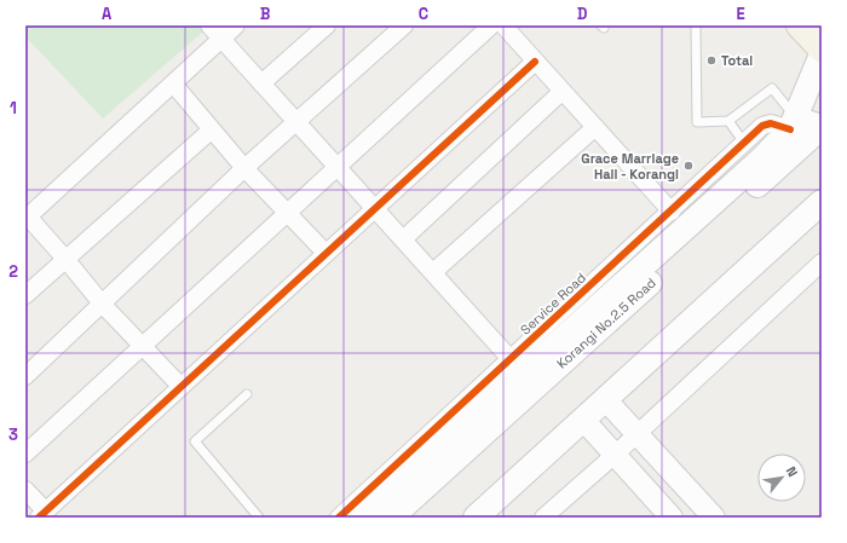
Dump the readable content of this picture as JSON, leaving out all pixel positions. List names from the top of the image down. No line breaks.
{"streets":{"main road":["Korangi No.2.5 Road"],"street":["Service Road"]},"places":["Total","Grace Marriage Hall - Korangi"],"north":"top right","grid":{"columns":["A","B","C","D","E"],"rows":["1","2","3"]}}
